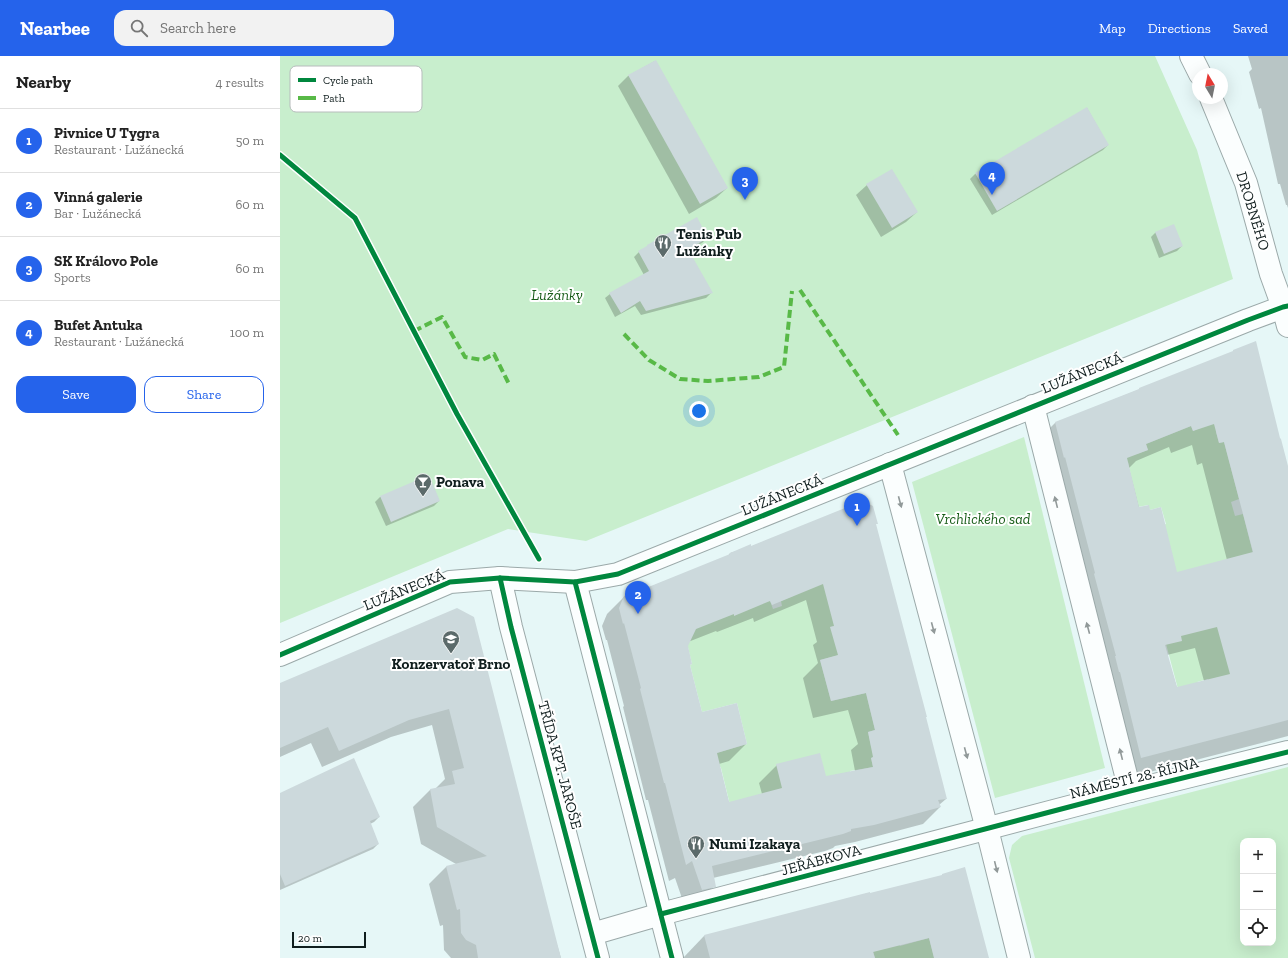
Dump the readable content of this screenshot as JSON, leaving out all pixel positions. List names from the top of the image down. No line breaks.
{"streets":{"street":["DROBNÉHO","LUŽÁNECKÁ","TŘÍDA KPT. JAROŠE","NÁMĚSTÍ 28. ŘÍJNA","JEŘÁBKOVA"]},"crossings":[["DROBNÉHO","LUŽÁNECKÁ"],["LUŽÁNECKÁ","TŘÍDA KPT. JAROŠE"],["NÁMĚSTÍ 28. ŘÍJNA","JEŘÁBKOVA"]],"parks":["Lužánky","Vrchlického sad"],"places":{"restaurant":["Tenis Pub Lužánky","Numi Izakaya"],"bar":["Ponava"],"school or university":["Konzervatoř Brno"]},"legend":["Cycle path","Path"],"scale_bar":"20 m","north":"top","page":{"header":"Nearbee","search":"Search here","nav":["Map","Directions","Saved"],"heading":["Nearby","4 results"],"list":[{"mark":"1","name":"Pivnice U Tygra","note":"Restaurant · Lužánecká","value":"50 m"},{"mark":"2","name":"Vinná galerie","note":"Bar · Lužánecká","value":"60 m"},{"mark":"3","name":"SK Královo Pole","note":"Sports","value":"60 m"},{"mark":"4","name":"Bufet Antuka","note":"Restaurant · Lužánecká","value":"100 m"}],"pins":["4","3","1","2"],"buttons":["Save","Share"],"map_buttons":["+","−"],"scale":"20 m"}}
